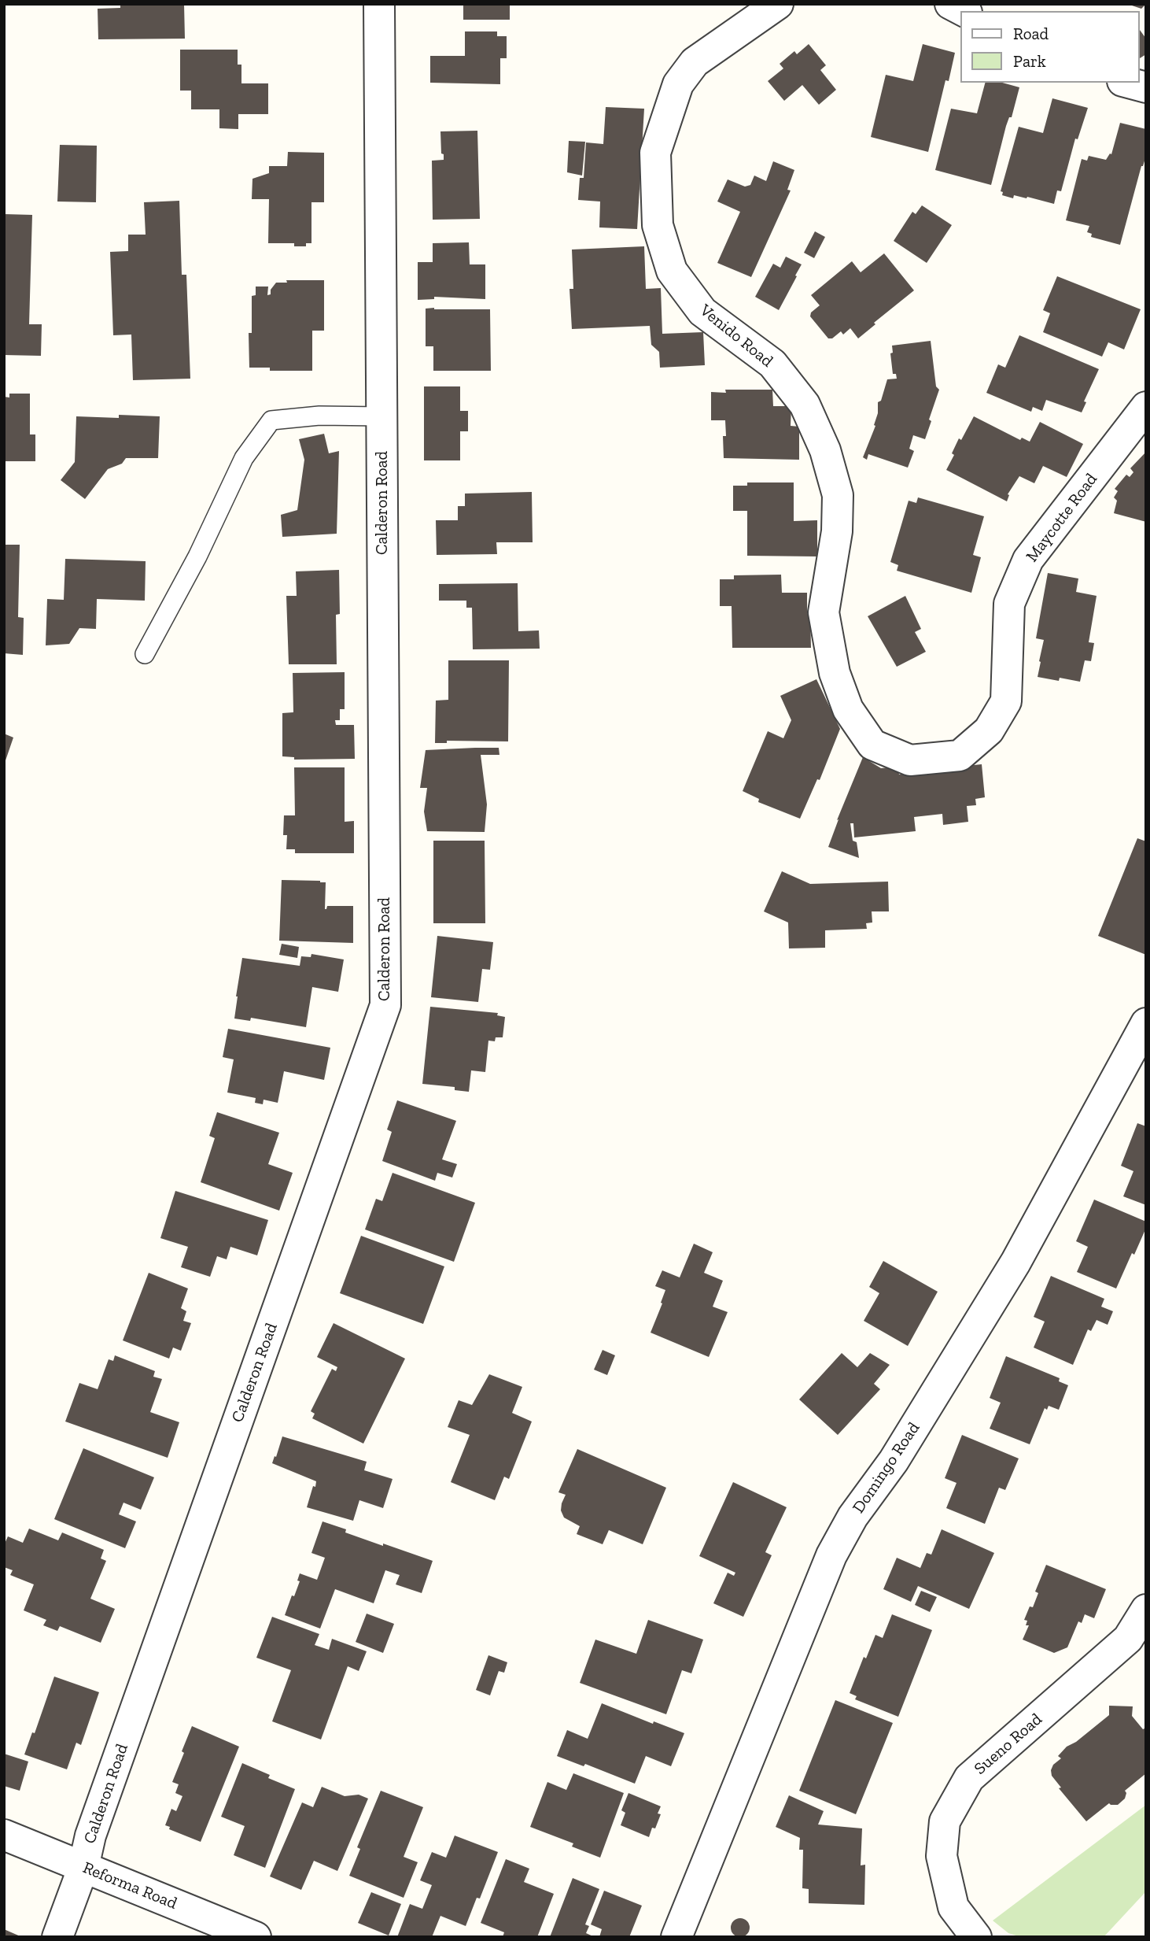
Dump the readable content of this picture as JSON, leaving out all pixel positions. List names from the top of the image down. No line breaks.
{"streets":{"street":["Venido Road","Calderon Road","Maycotte Road","Domingo Road","Sueno Road","Reforma Road"]},"crossings":[["Venido Road","Maycotte Road"],["Calderon Road","Reforma Road"]],"legend":["Road","Park"]}
